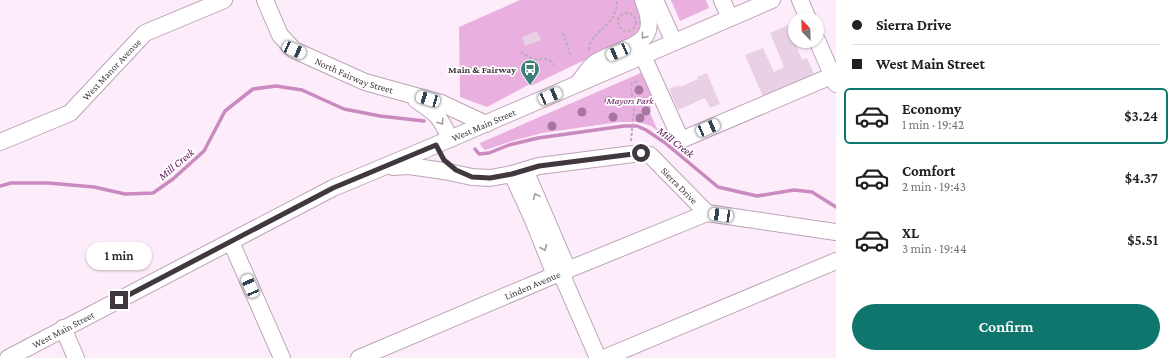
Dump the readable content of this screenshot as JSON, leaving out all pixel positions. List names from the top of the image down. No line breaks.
{"streets":{"street":["West Manor Avenue","North Fairway Street","West Main Street","Sierra Drive","Linden Avenue"]},"crossings":[["North Fairway Street","West Main Street"],["North Fairway Street","Sierra Drive"],["Sierra Drive","Linden Avenue"]],"water":["Mill Creek"],"parks":["Mayors Park"],"places":{"bus stop":["Main & Fairway"]},"north":"top left","page":{"banner":["Sierra Drive","West Main Street"],"list":[{"name":"Economy","note":"1 min · 19:42","value":"$3.24"},{"name":"Comfort","note":"2 min · 19:43","value":"$4.37"},{"name":"XL","note":"3 min · 19:44","value":"$5.51"}],"bubble":"1 min","buttons":"Confirm"}}
